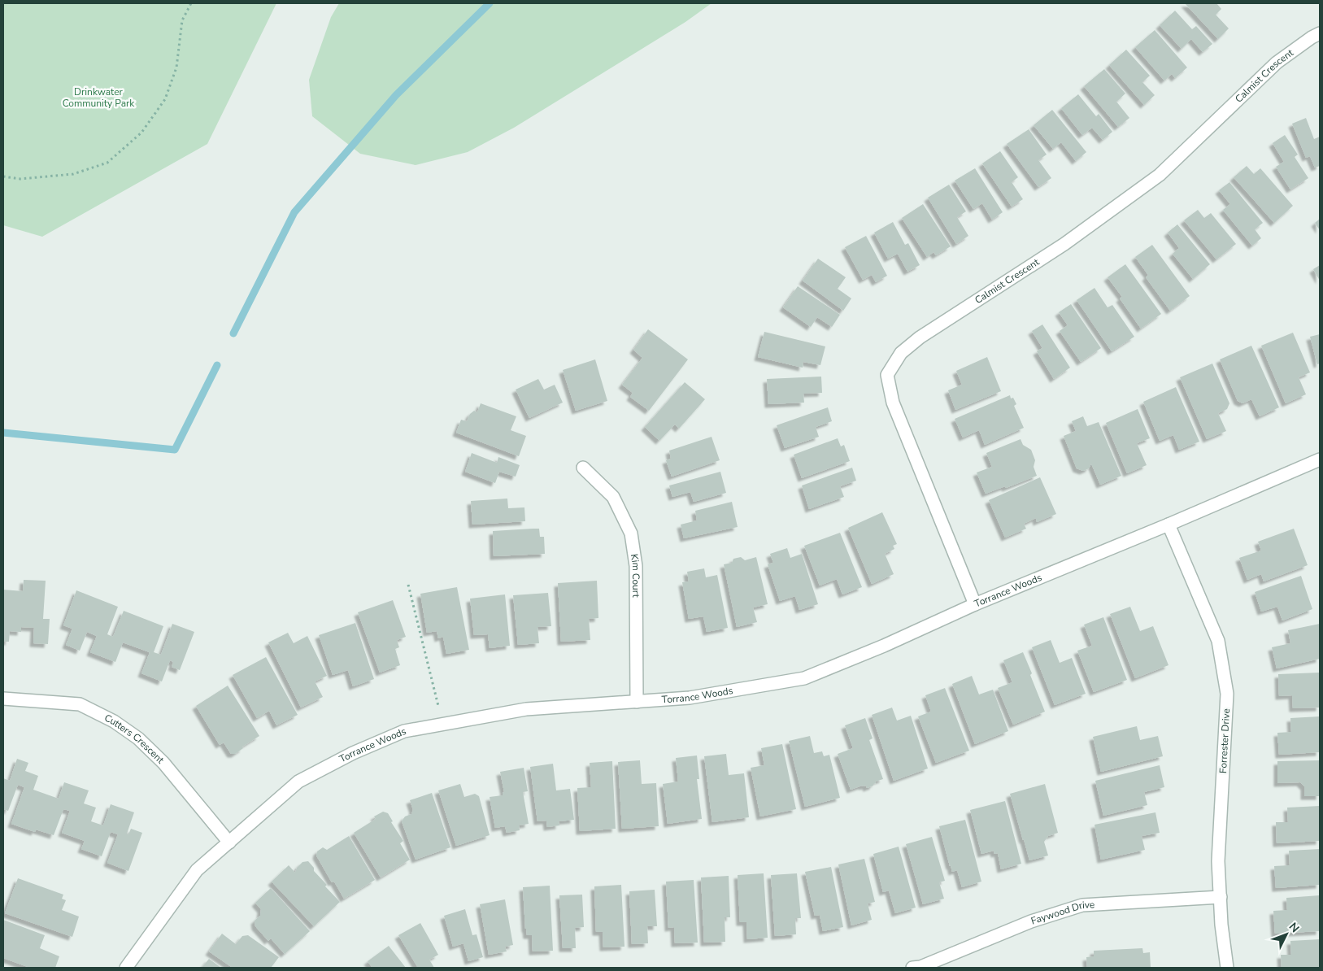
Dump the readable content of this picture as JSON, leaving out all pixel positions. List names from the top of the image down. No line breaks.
{"streets":{"street":["Calmist Crescent","Kim Court","Torrance Woods","Cutters Crescent","Forrester Drive","Faywood Drive"]},"crossings":[["Calmist Crescent","Torrance Woods"],["Kim Court","Torrance Woods"],["Torrance Woods","Cutters Crescent"],["Torrance Woods","Forrester Drive"],["Forrester Drive","Faywood Drive"]],"parks":["Drinkwater Community Park"],"north":"top right"}
